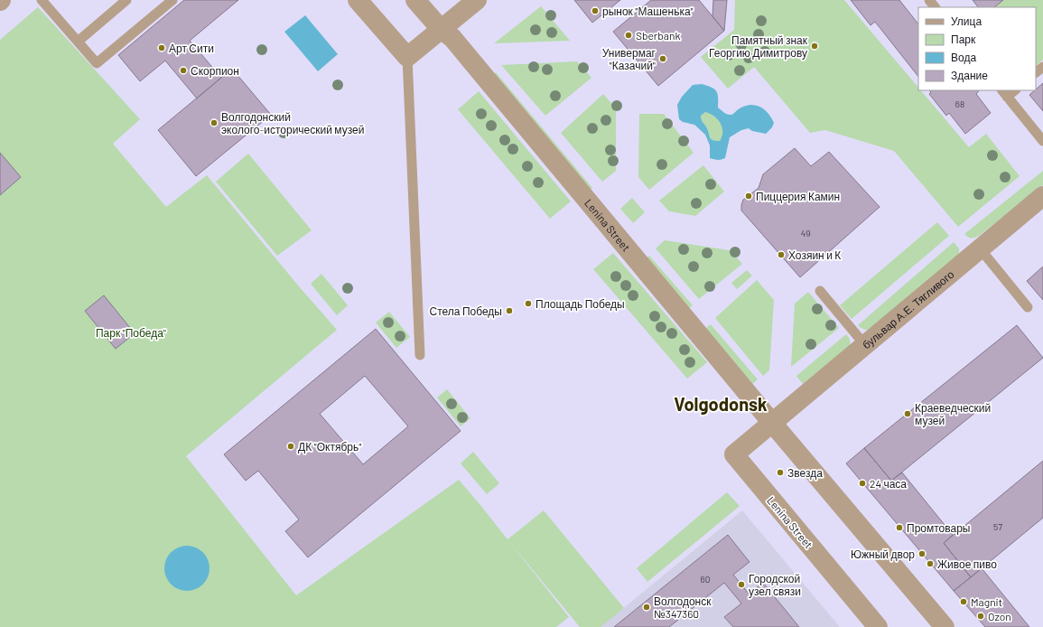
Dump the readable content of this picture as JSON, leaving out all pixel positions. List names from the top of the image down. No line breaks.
{"streets":{"street":["Lenina Street","бульвар А.Е. Тягливого"]},"crossings":[["Lenina Street","бульвар А.Е. Тягливого"]],"districts":["Volgodonsk"],"parks":["Парк \"Победа\""],"places":["рынок \"Машенька\"","Sberbank","Памятный знак Георгию Димитрову","Арт Сити","Универмаг \"Казачий\"","Скорпион","Волгодонский эколого-исторический музей","Пиццерия Камин","Хозяин и К","Площадь Победы","Стела Победы","Краеведческий музей","ДК \"Октябрь\"","Звезда","24 часа","Промтовары","Южный двор","Живое пиво","Городской узел связи","Magnit","Волгодонск №347360","Ozon"],"house_numbers":["68","49","57","60"],"legend":["Улица","Парк","Вода","Здание"]}
